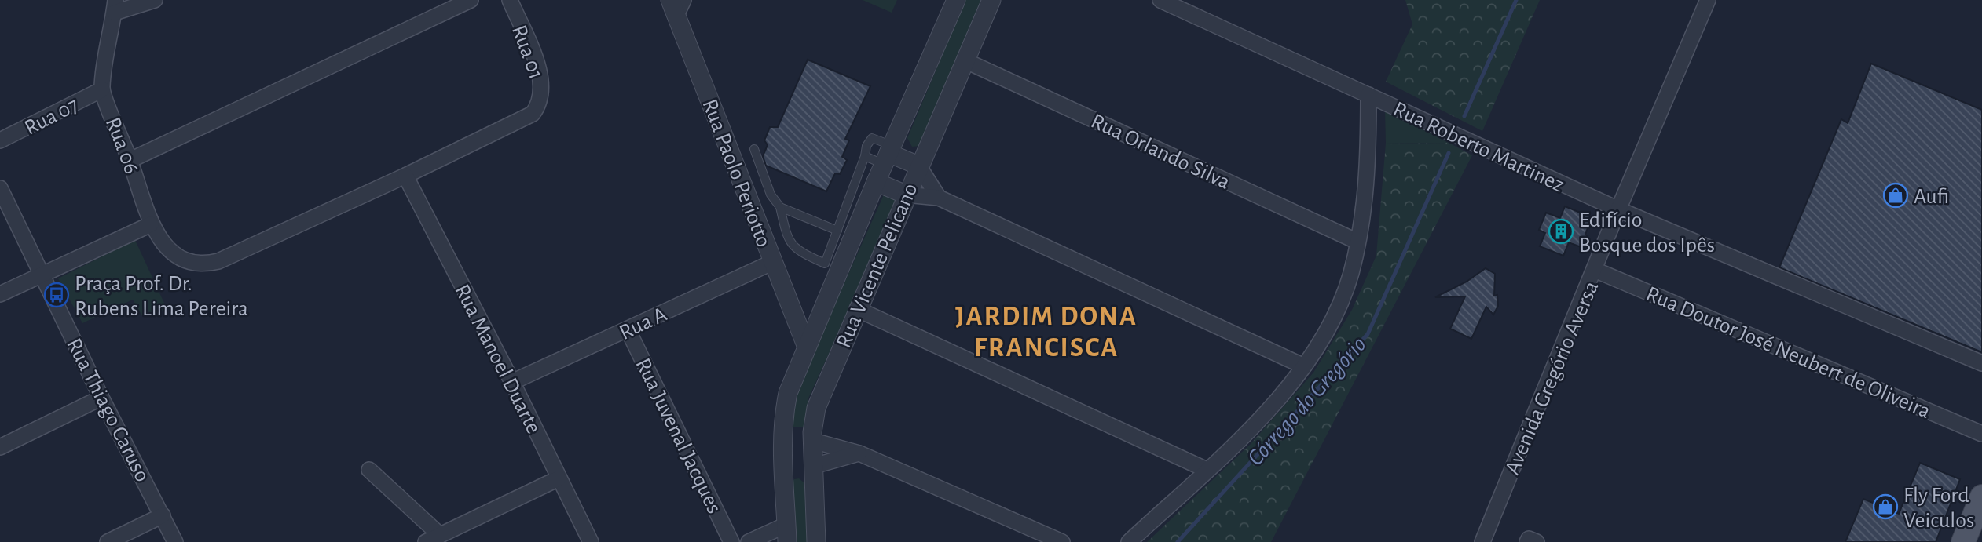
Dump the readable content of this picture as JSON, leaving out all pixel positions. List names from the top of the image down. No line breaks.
{"streets":{"street":["Rua 01","Rua 07","Rua 06","Rua Roberto Martinez","Rua Orlando Silva","Rua Paolo Periotto","Rua Vicente Pelicano","Rua A","Rua Doutor José Neubert de Oliveira","Rua Manoel Duarte","Avenida Gregório Aversa","Rua Thiago Caruso","Rua Juvenal Jacques"]},"crossings":[["Rua 01","Rua 06"],["Rua 01","Rua Manoel Duarte"],["Rua 07","Rua 06"],["Rua 06","Rua Manoel Duarte"],["Rua Roberto Martinez","Avenida Gregório Aversa"],["Rua Orlando Silva","Rua Vicente Pelicano"],["Rua Paolo Periotto","Rua Vicente Pelicano"],["Rua Paolo Periotto","Rua A"],["Rua A","Rua Manoel Duarte"],["Rua A","Rua Juvenal Jacques"],["Rua Doutor José Neubert de Oliveira","Avenida Gregório Aversa"]],"districts":["JARDIM DONA FRANCISCA"],"water":["Córrego do Gregório"],"places":{"shop":["Aufi","Fly Ford Veiculos"],"building":["Edifício Bosque dos Ipês"],"bus stop":["Praça Prof. Dr. Rubens Lima Pereira"]}}
